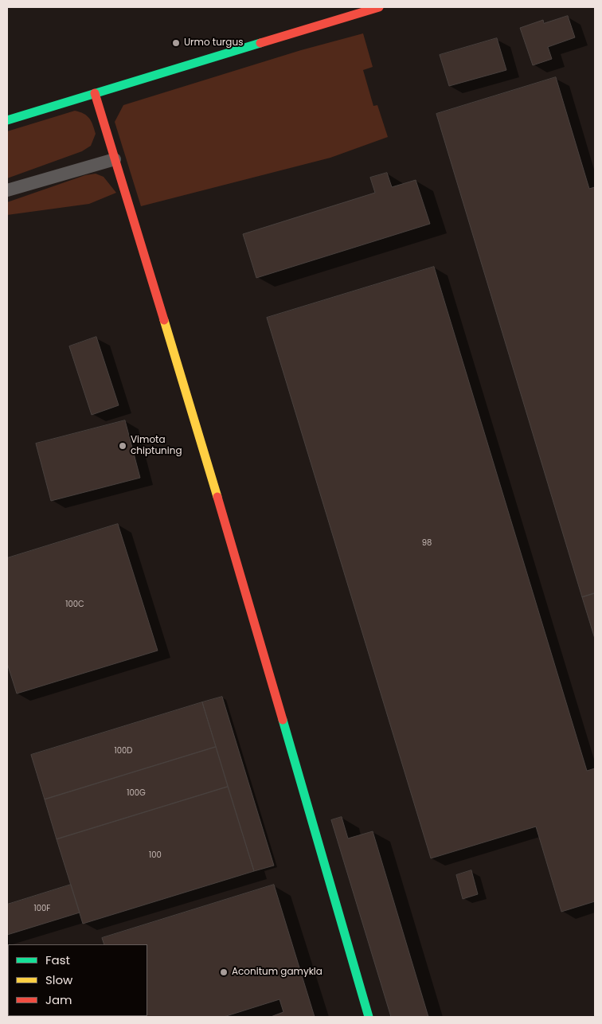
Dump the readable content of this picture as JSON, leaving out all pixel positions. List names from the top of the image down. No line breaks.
{"places":["Urmo turgus","Vimota chiptuning","Aconitum gamykla"],"house_numbers":["98","100C","100D","100G","100","100F"],"legend":["Fast","Slow","Jam"]}
